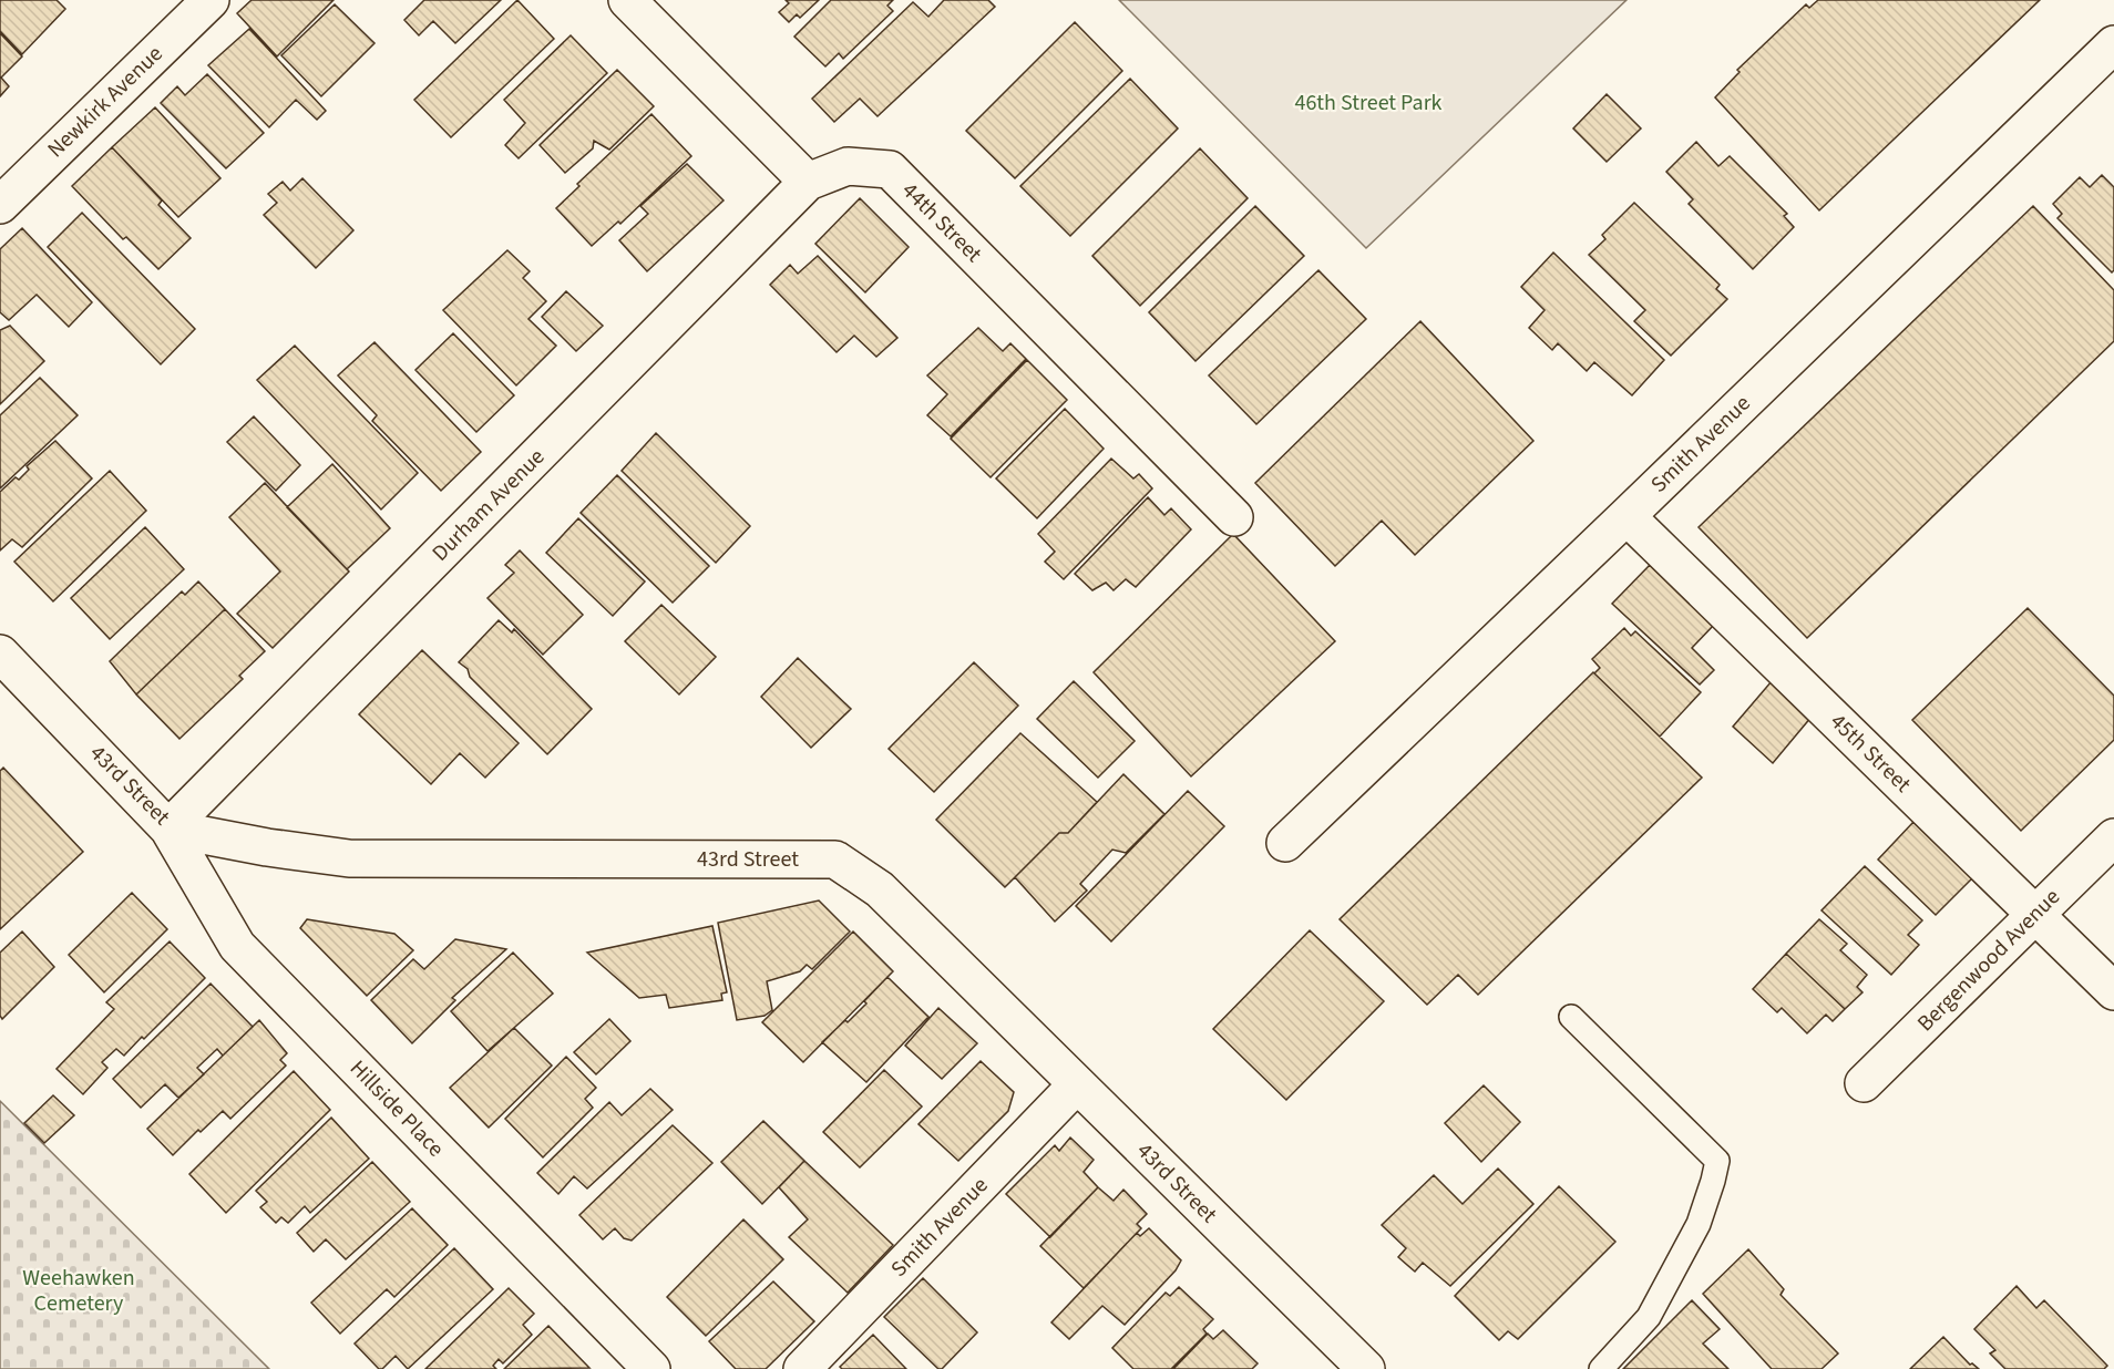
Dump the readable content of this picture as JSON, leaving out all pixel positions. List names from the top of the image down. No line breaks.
{"streets":{"street":["Newkirk Avenue","44th Street","Smith Avenue","Durham Avenue","45th Street","43rd Street","Bergenwood Avenue","Hillside Place"]},"crossings":[["44th Street","Durham Avenue"],["Smith Avenue","45th Street"],["Smith Avenue","43rd Street"],["Durham Avenue","43rd Street"],["Durham Avenue","Hillside Place"],["45th Street","Bergenwood Avenue"],["43rd Street","Hillside Place"]],"parks":["46th Street Park","Weehawken Cemetery"]}
